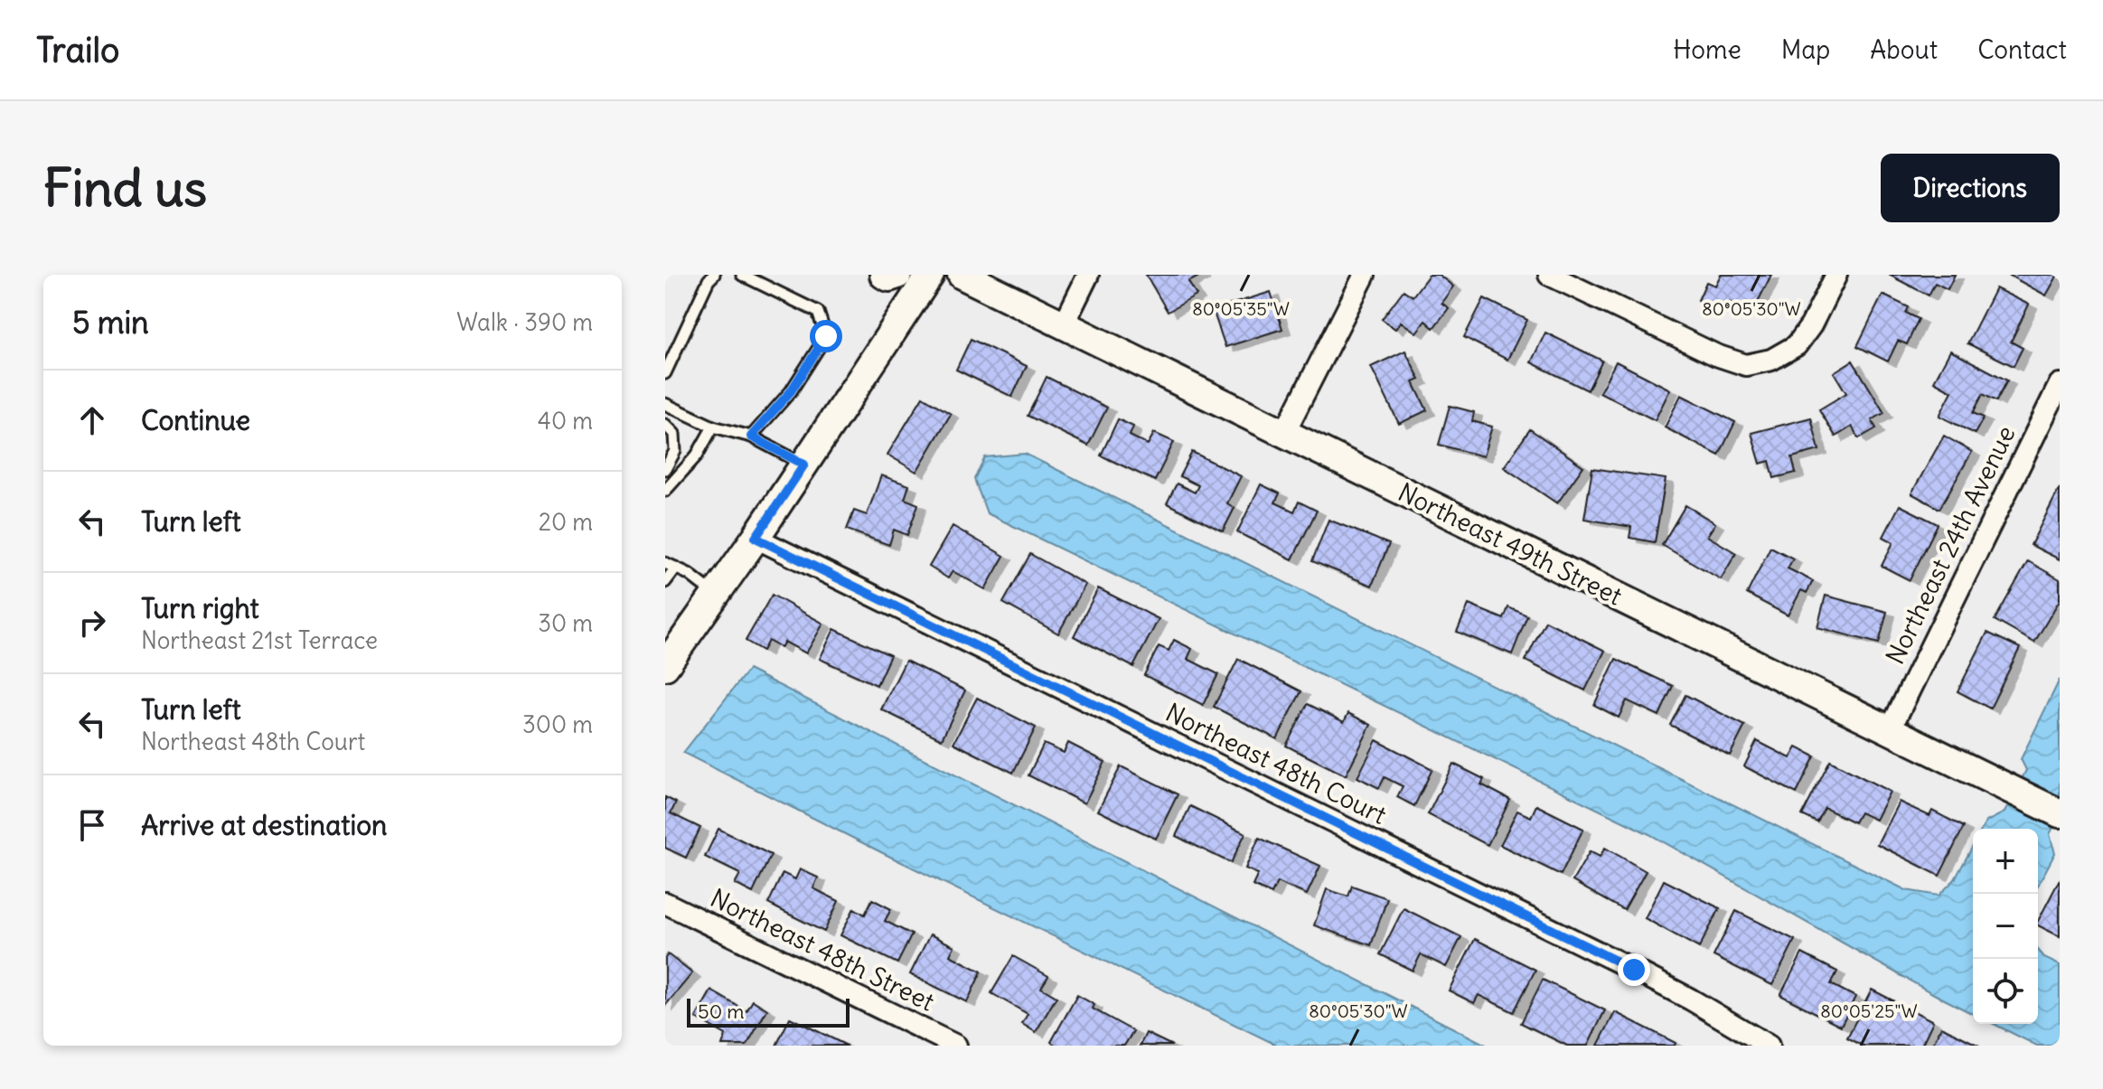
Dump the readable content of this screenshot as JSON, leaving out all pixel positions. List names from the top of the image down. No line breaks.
{"streets":{"street":["Northeast 49th Street","Northeast 24th Avenue","Northeast 48th Court","Northeast 48th Street"]},"crossings":[["Northeast 49th Street","Northeast 24th Avenue"]],"scale_bar":"50 m","page":{"header":"Trailo","nav":["Home","Map","About","Contact"],"buttons":"Directions","title":"Find us","heading":["5 min","Walk · 390 m"],"list":[["Continue","40 m"],["Turn left","20 m"],["Turn right","Northeast 21st Terrace","30 m"],["Turn left","Northeast 48th Court","300 m"],"Arrive at destination"],"map_buttons":["+","−"],"scale":"50 m"},"coordinates":["80°05'35\"W","80°05'30\"W","80°05'25\"W"]}
